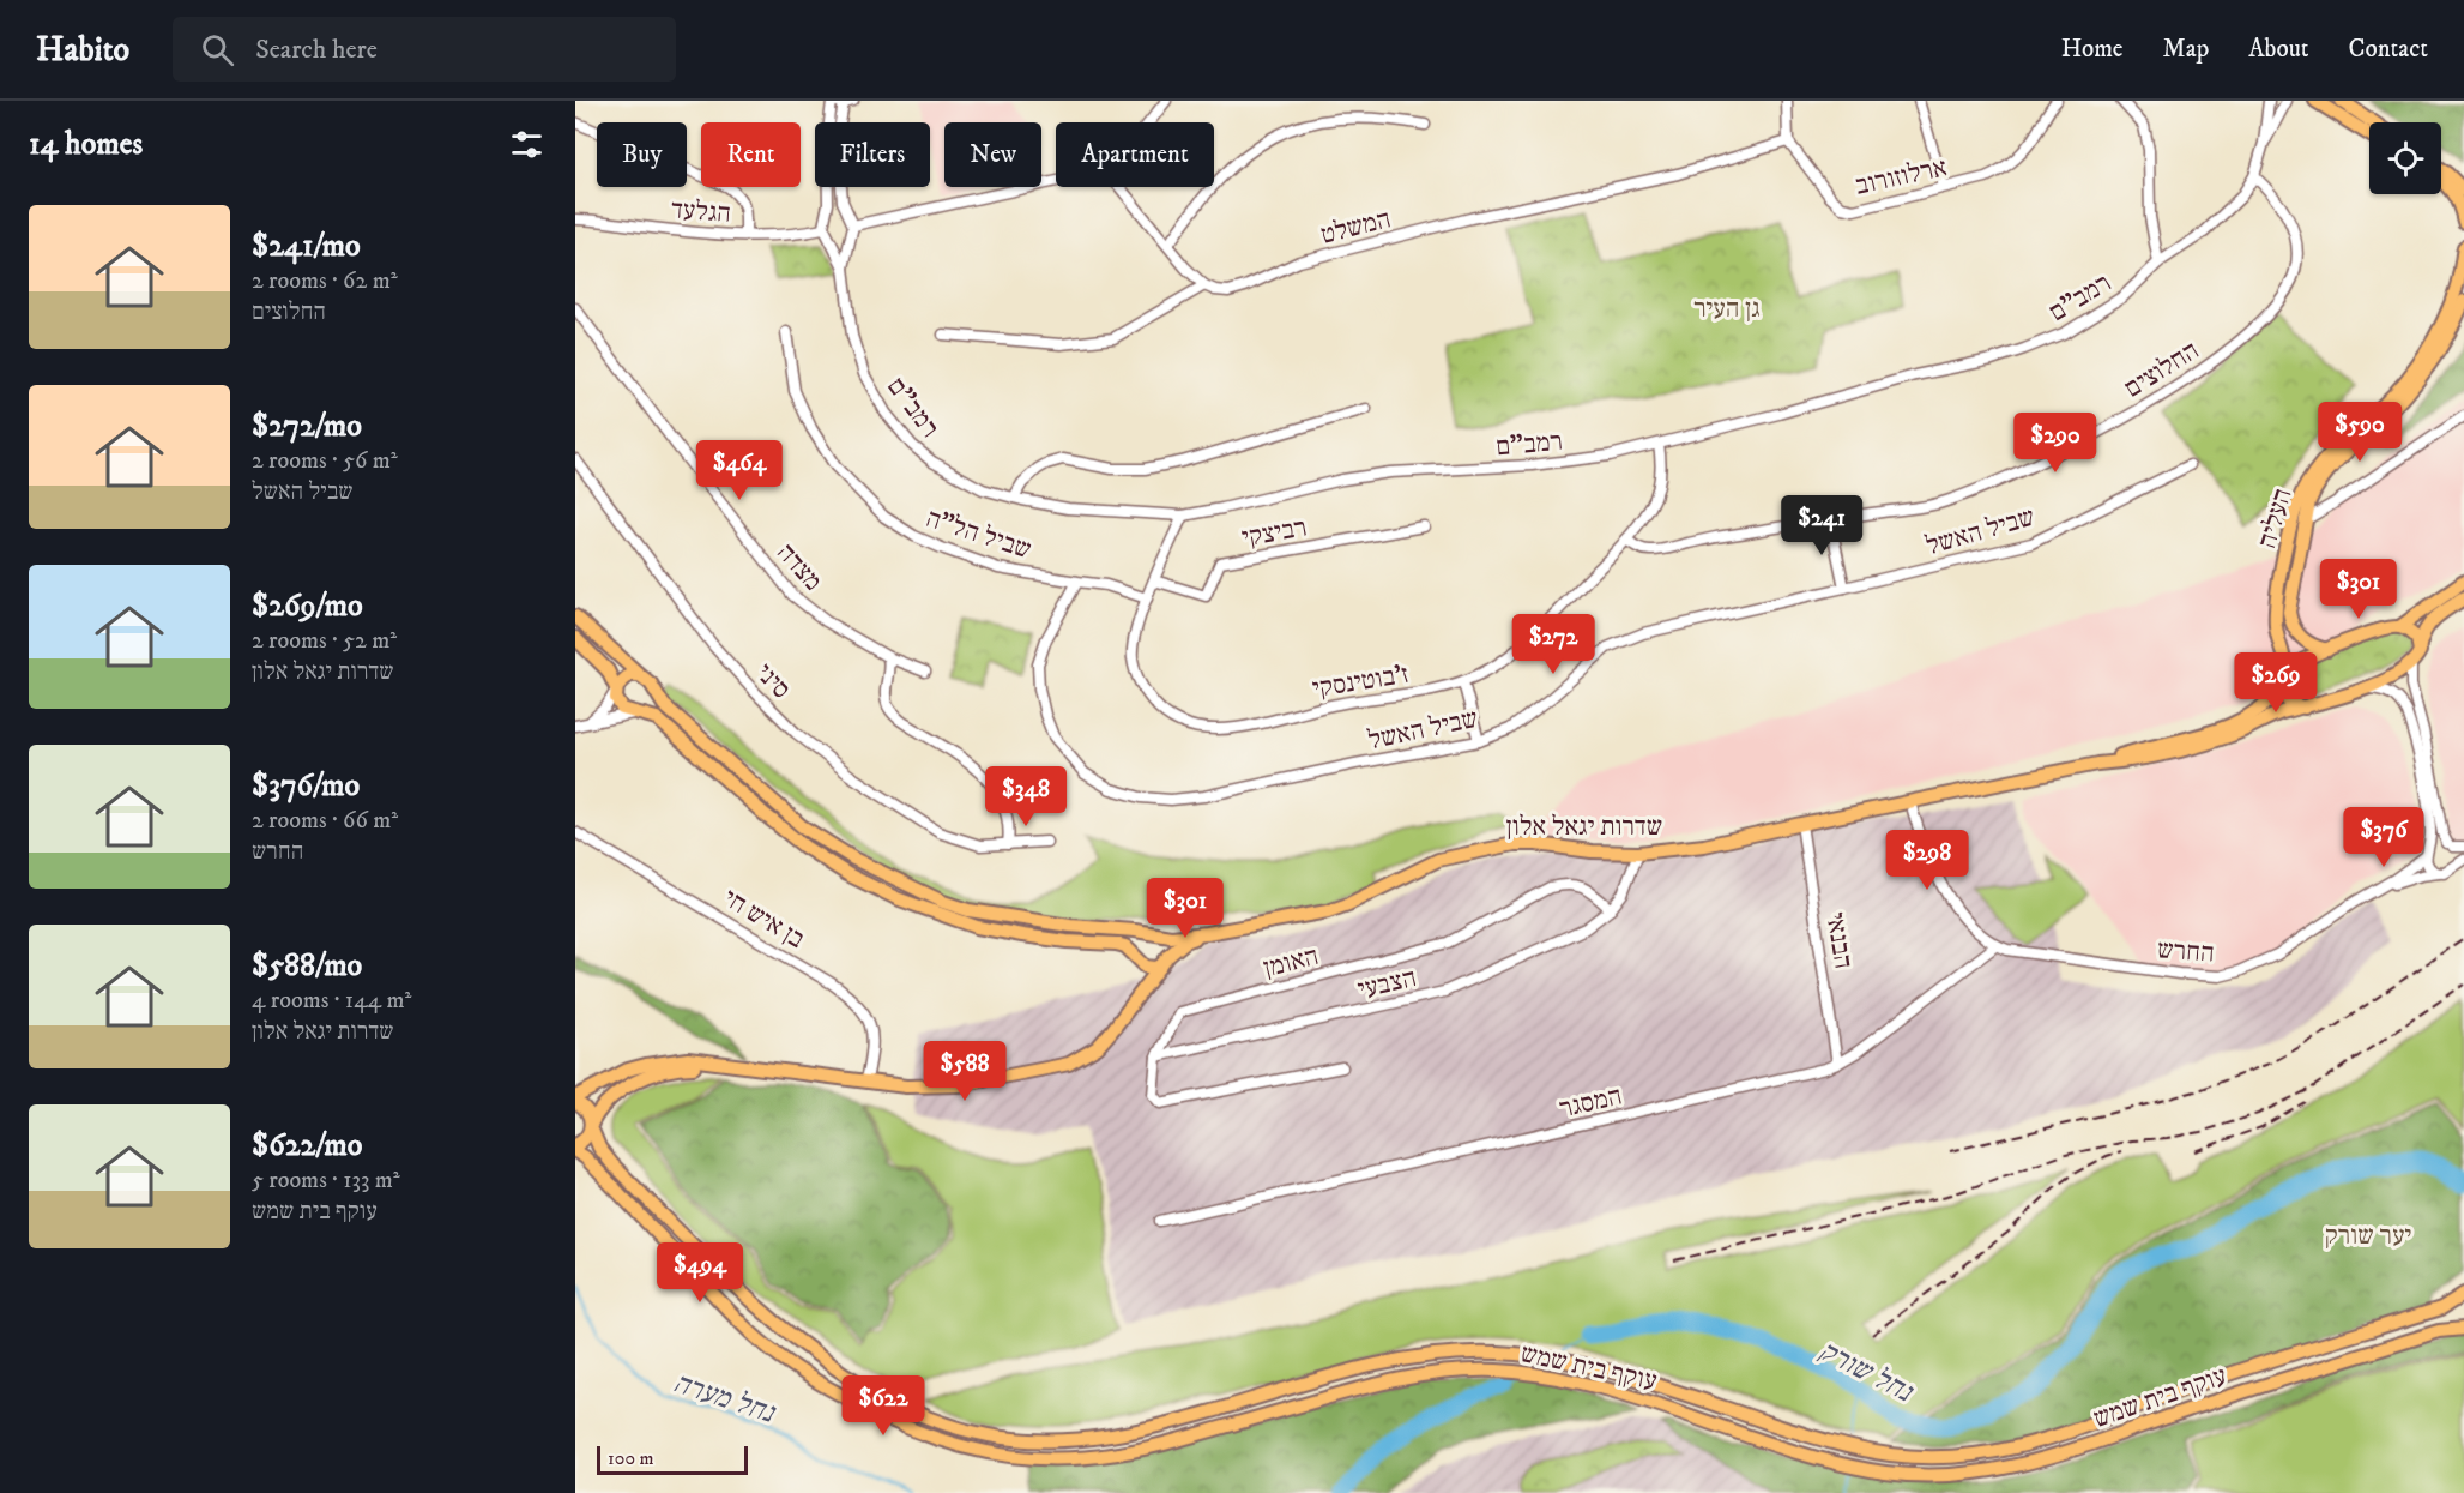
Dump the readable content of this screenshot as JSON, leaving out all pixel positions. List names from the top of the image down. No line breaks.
{"streets":{"main road":["העליה","שדרות יגאל אלון","עוקף בית שמש"],"street":["ארלוזורוב","הגלעד","המשלט","רמב\"ם","החלוצים","שביל האשל","רביצקי","שביל הל\"ה","מצדה","סיני","ז'בוטינסקי","בן איש חי","הבנאי","החרש","האומן","הצבעי","המסגר"]},"crossings":[["ארלוזורוב","המשלט"],["הגלעד","רמב\"ם"],["רמב\"ם","החלוצים"],["רמב\"ם","ז'בוטינסקי"],["החלוצים","ז'בוטינסקי"],["העליה","שדרות יגאל אלון"],["שביל האשל","שביל הל\"ה"],["רביצקי","ז'בוטינסקי"],["שביל הל\"ה","ז'בוטינסקי"],["שדרות יגאל אלון","בן איש חי"],["שדרות יגאל אלון","הבנאי"],["שדרות יגאל אלון","עוקף בית שמש"],["הבנאי","המסגר"],["החרש","המסגר"],["האומן","הצבעי"]],"water":["נחל שורק","נחל מערה"],"parks":["גן העיר","יער שורק"],"scale_bar":"100 m","page":{"header":"Habito","search":"Search here","nav":["Home","Map","About","Contact"],"heading":"14 homes","chip":["Buy","Rent","Filters","New","Apartment"],"list":[{"name":"$241/mo","note":"2 rooms · 62 m² · החלוצים"},{"name":"$272/mo","note":"2 rooms · 56 m² · שביל האשל"},{"name":"$269/mo","note":"2 rooms · 52 m² · שדרות יגאל אלון"},{"name":"$376/mo","note":"2 rooms · 66 m² · החרש"},{"name":"$588/mo","note":"4 rooms · 144 m² · שדרות יגאל אלון"},{"name":"$622/mo","note":"5 rooms · 133 m² · עוקף בית שמש"}],"price":["$590","$290","$464","$241","$301","$272","$269","$348","$376","$298","$301","$588","$494","$622"],"scale":"100 m"}}
